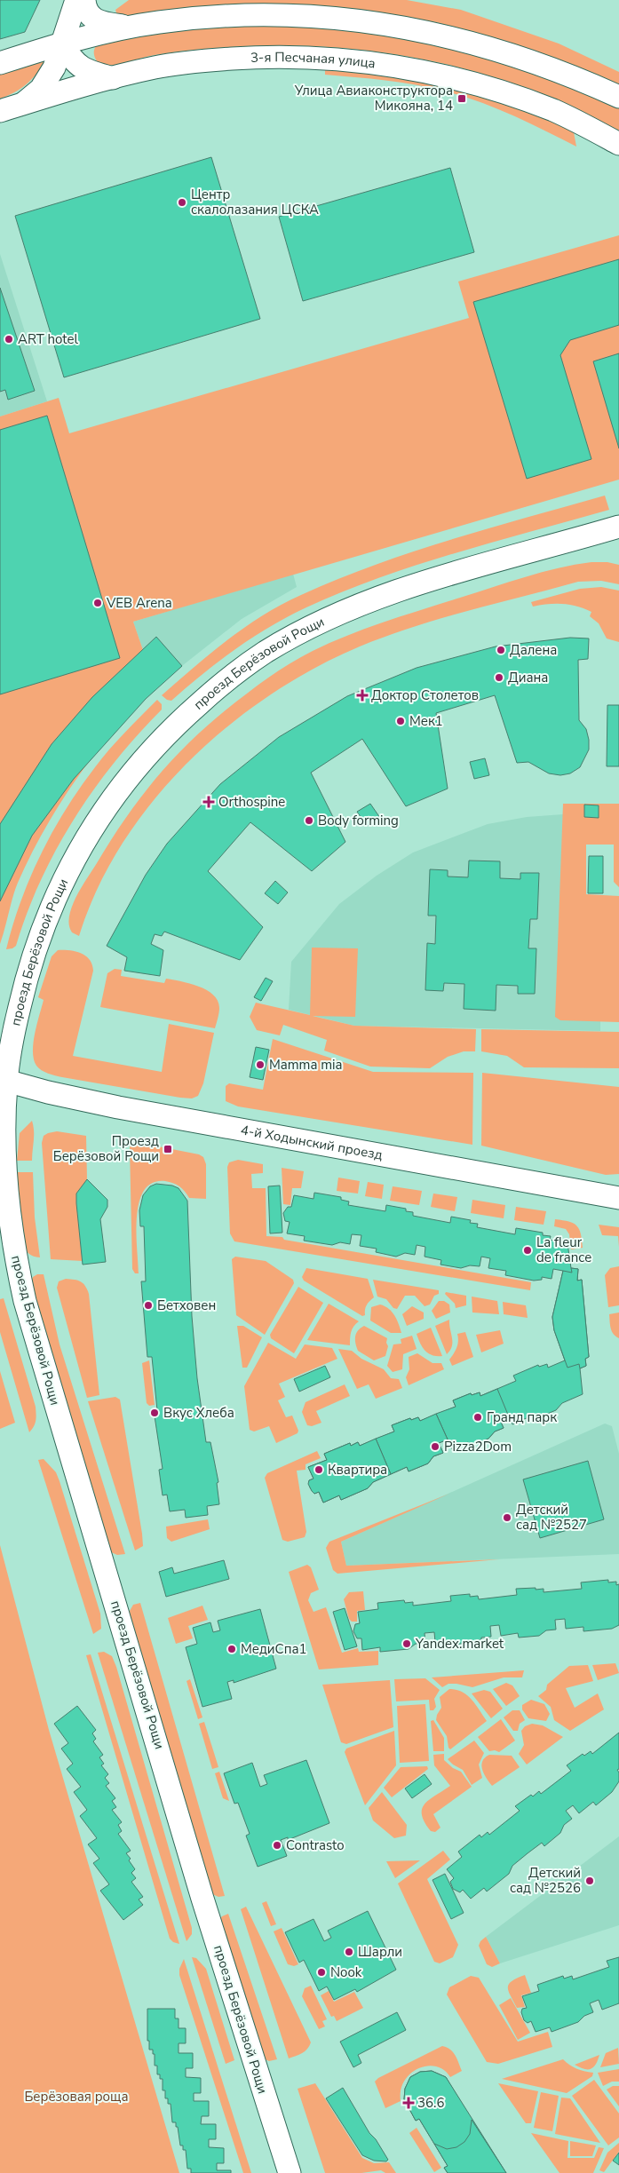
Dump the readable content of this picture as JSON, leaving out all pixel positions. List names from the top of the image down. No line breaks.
{"streets":{"street":["3-я Песчаная улица","проезд Берёзовой Рощи","4-й Ходынский проезд"]},"crossings":[["проезд Берёзовой Рощи","4-й Ходынский проезд"]],"parks":["Берёзовая роща"],"places":{"transit":["Улица Авиаконструктора Микояна, 14","Проезд Берёзовой Рощи"],"other":["Центр скалолазания ЦСКА","ART hotel","VEB Arena","Далена","Диана","Мек1","Body forming","Mamma mia","La fleur de france","Бетховен","Вкус Хлеба","Гранд парк","Pizza2Dom","Квартира","Детский сад №2527","Yandex.market","МедиСпа1","Contrasto","Детский сад №2526","Шарли","Nook"],"health":["Доктор Столетов","Orthospine","36.6"]}}
